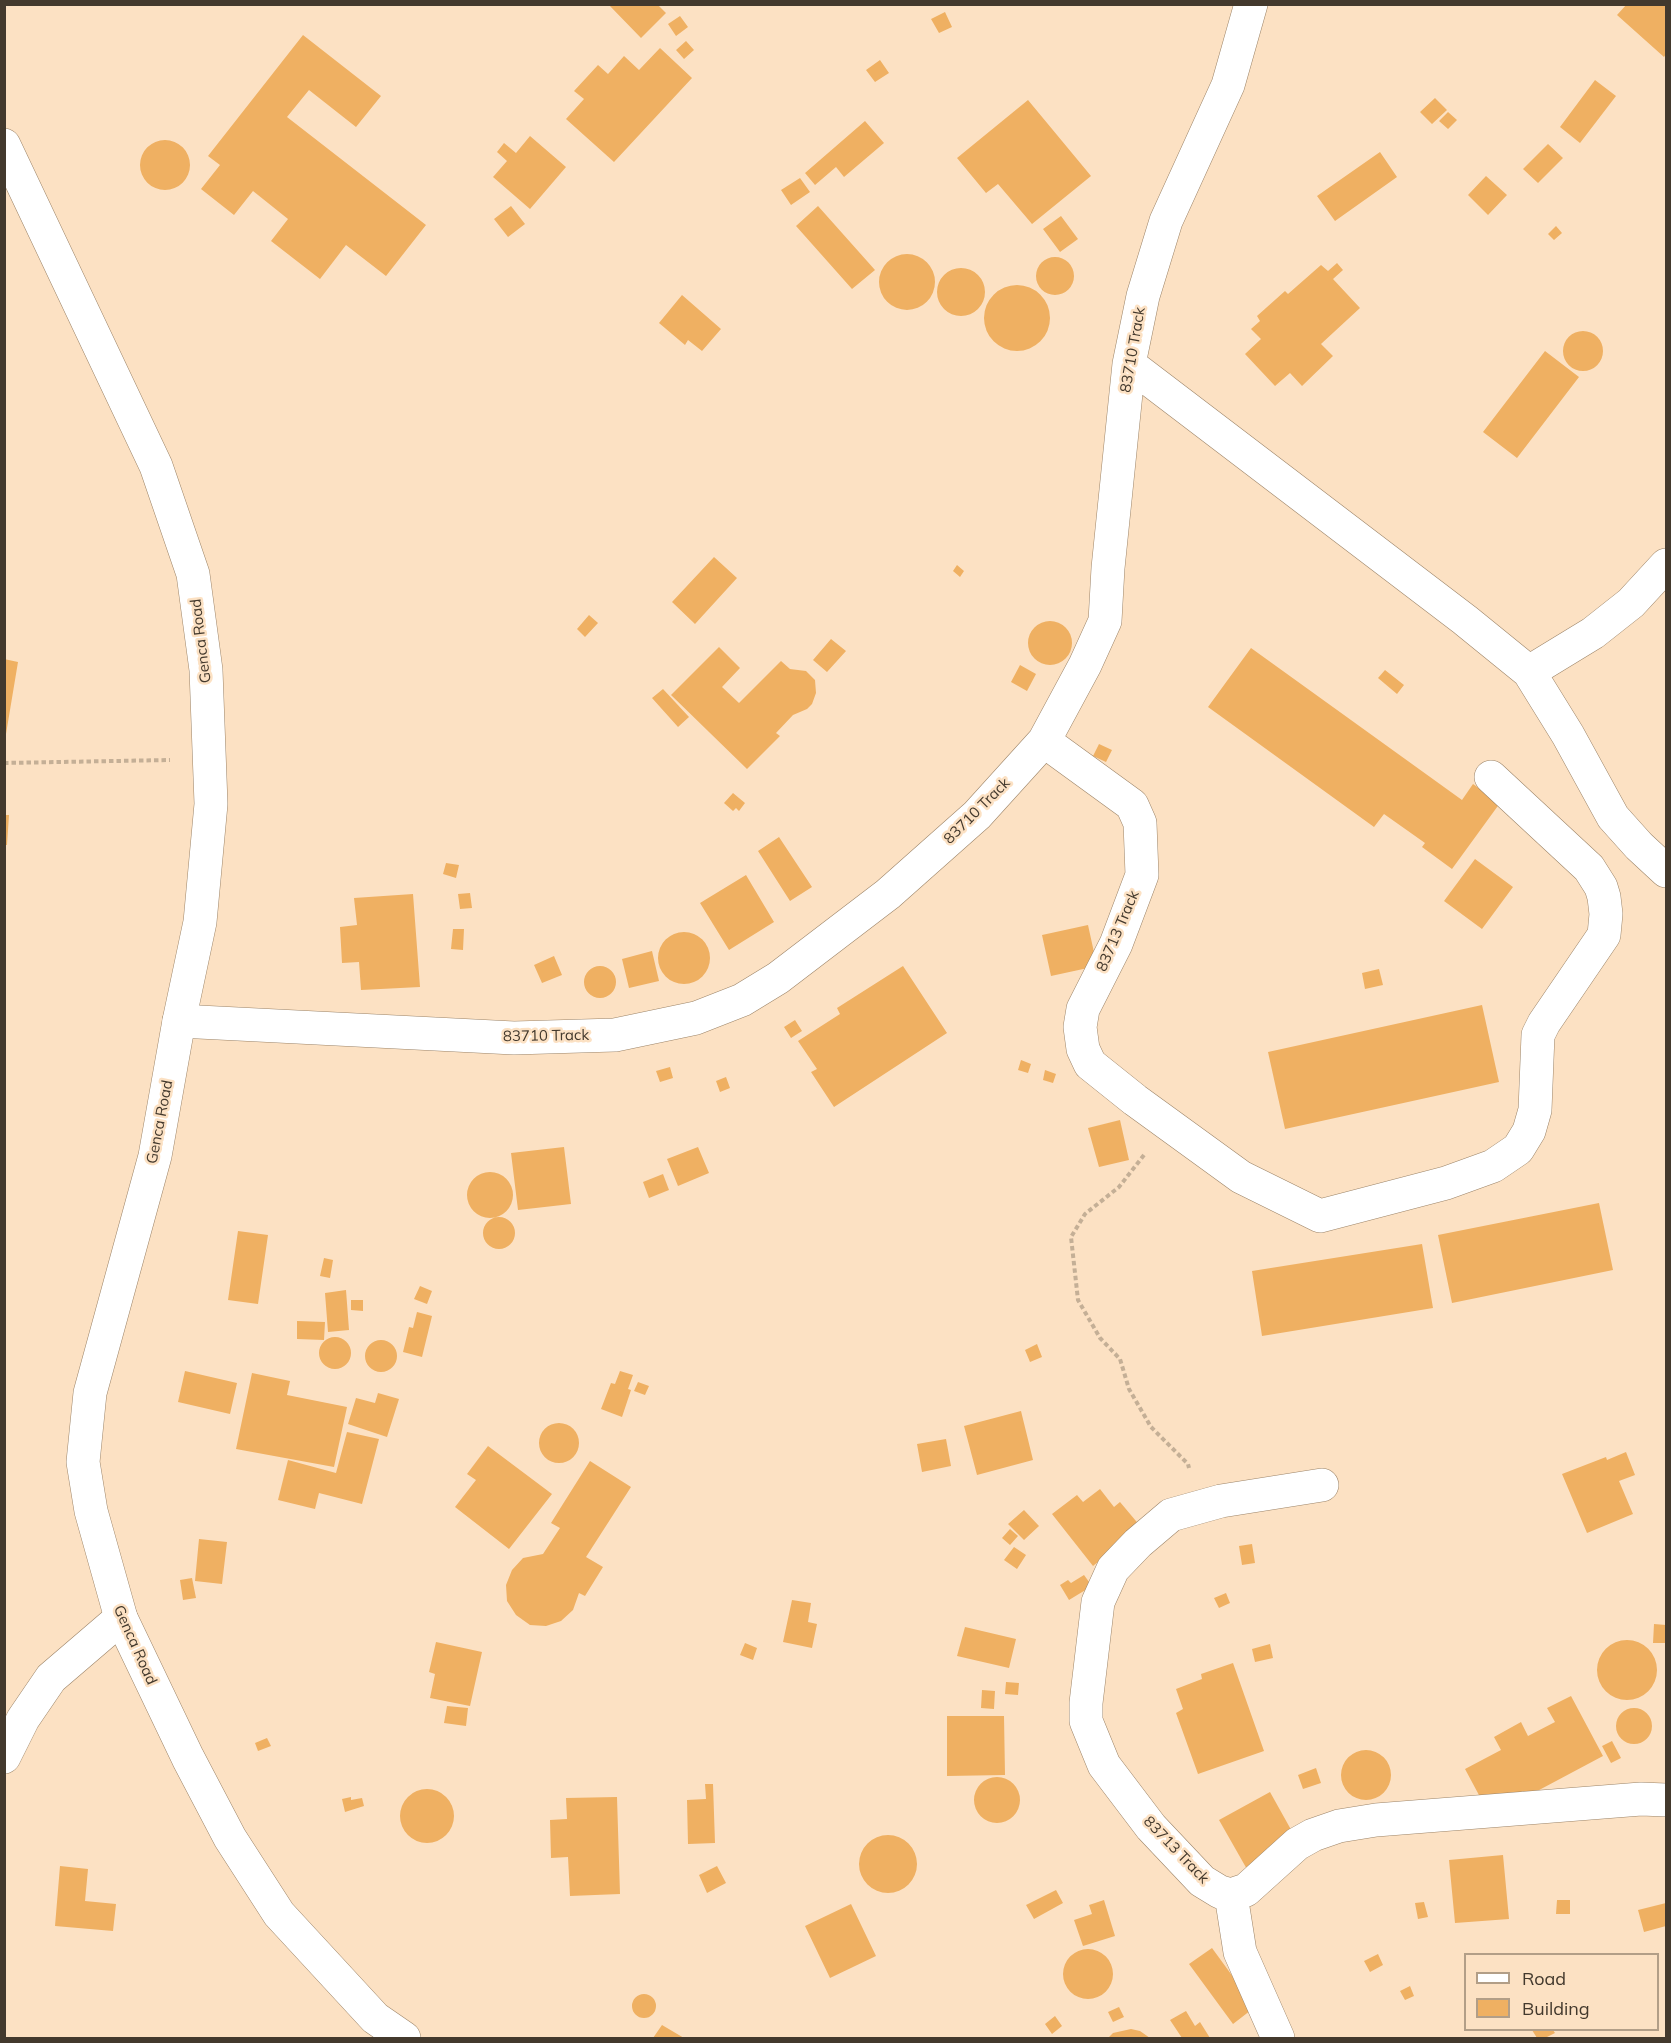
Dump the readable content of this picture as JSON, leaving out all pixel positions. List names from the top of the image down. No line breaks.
{"streets":{"street":["83710 Track","Genca Road","83713 Track"]},"crossings":[["83710 Track","Genca Road"],["83710 Track","83713 Track"]],"legend":["Road","Building"]}
